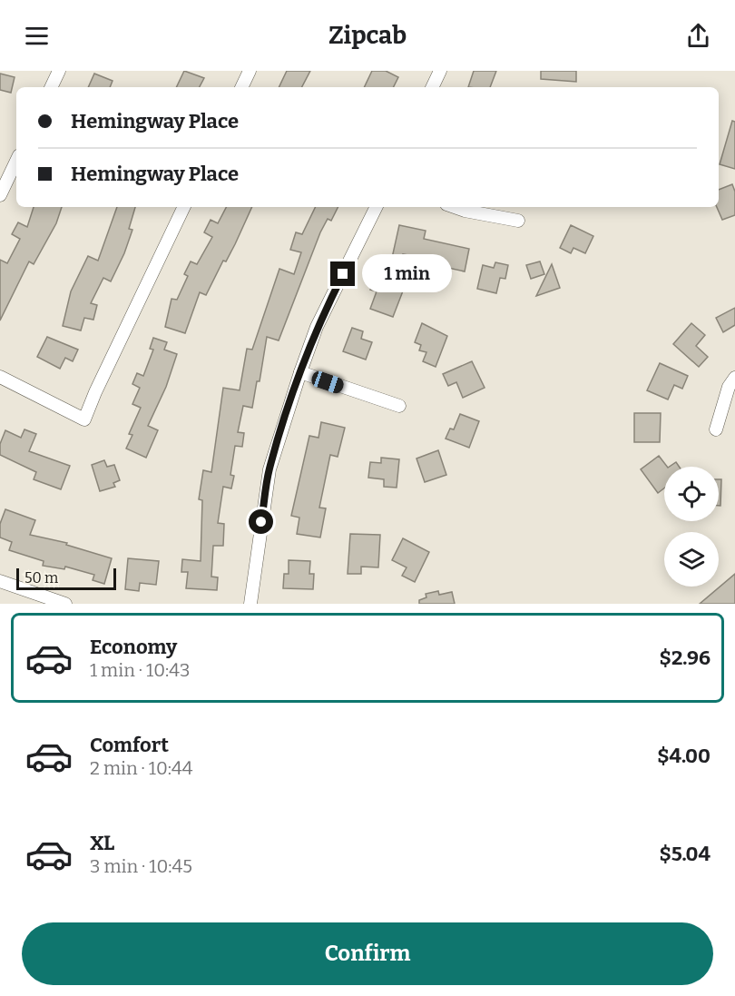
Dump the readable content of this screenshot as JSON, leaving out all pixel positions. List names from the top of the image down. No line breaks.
{"scale_bar":"50 m","page":{"header":"Zipcab","banner":["Hemingway Place","Hemingway Place"],"bubble":"1 min","scale":"50 m","list":[{"name":"Economy","note":"1 min · 10:43","value":"$2.96"},{"name":"Comfort","note":"2 min · 10:44","value":"$4.00"},{"name":"XL","note":"3 min · 10:45","value":"$5.04"}],"buttons":"Confirm"}}
